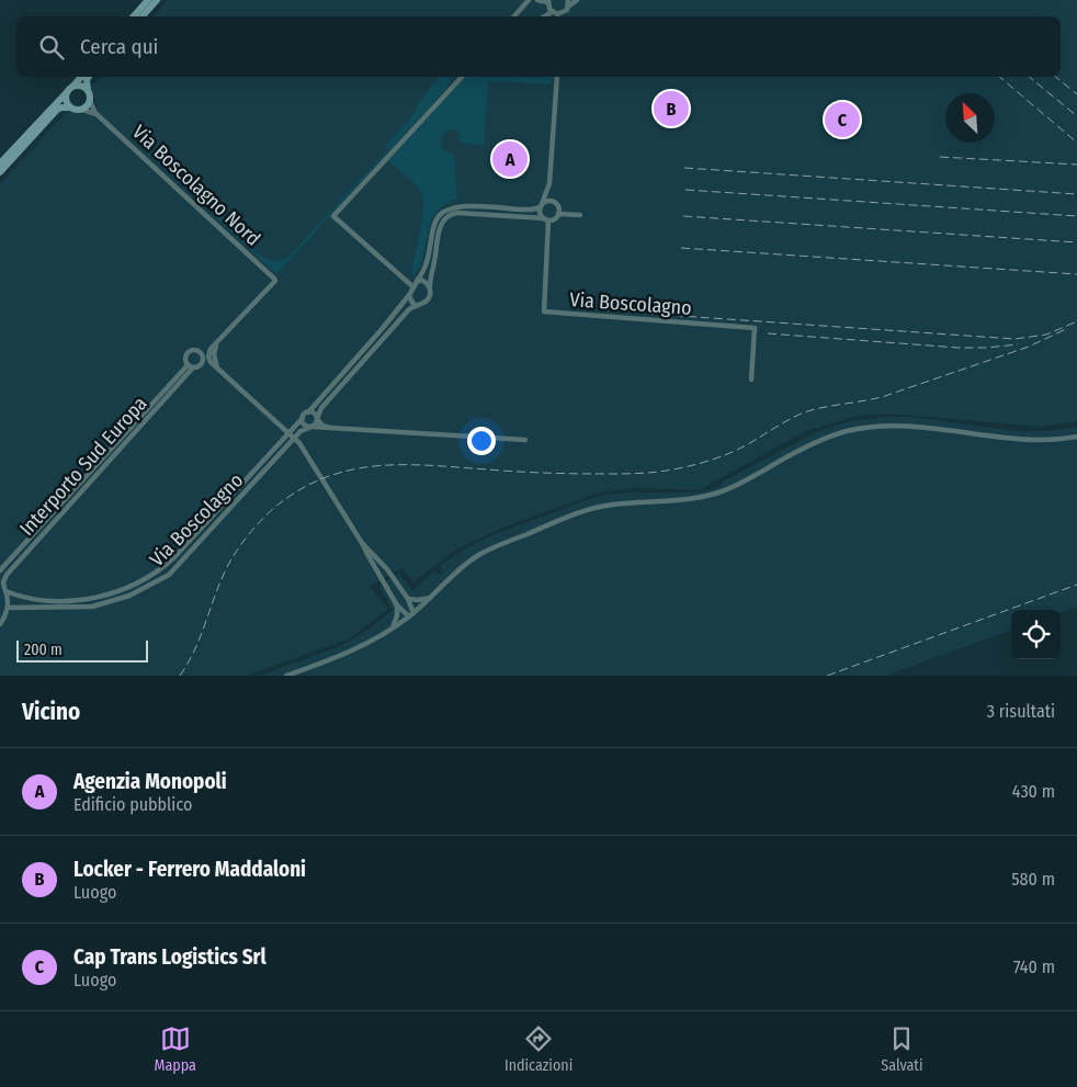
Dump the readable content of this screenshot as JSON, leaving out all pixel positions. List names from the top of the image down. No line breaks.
{"streets":{"street":["Via Boscolagno Nord","Via Boscolagno","Interporto Sud Europa"]},"crossings":[["Via Boscolagno","Interporto Sud Europa"]],"scale_bar":"200 m","north":"top left","page":{"search":"Cerca qui","pins":["B","C","A"],"scale":"200 m","heading":["Vicino","3 risultati"],"list":[{"mark":"A","name":"Agenzia Monopoli","note":"Edificio pubblico","value":"430 m"},{"mark":"B","name":"Locker - Ferrero Maddaloni","note":"Luogo","value":"580 m"},{"mark":"C","name":"Cap Trans Logistics Srl","note":"Luogo","value":"740 m"}],"nav":["Mappa","Indicazioni","Salvati"]}}
